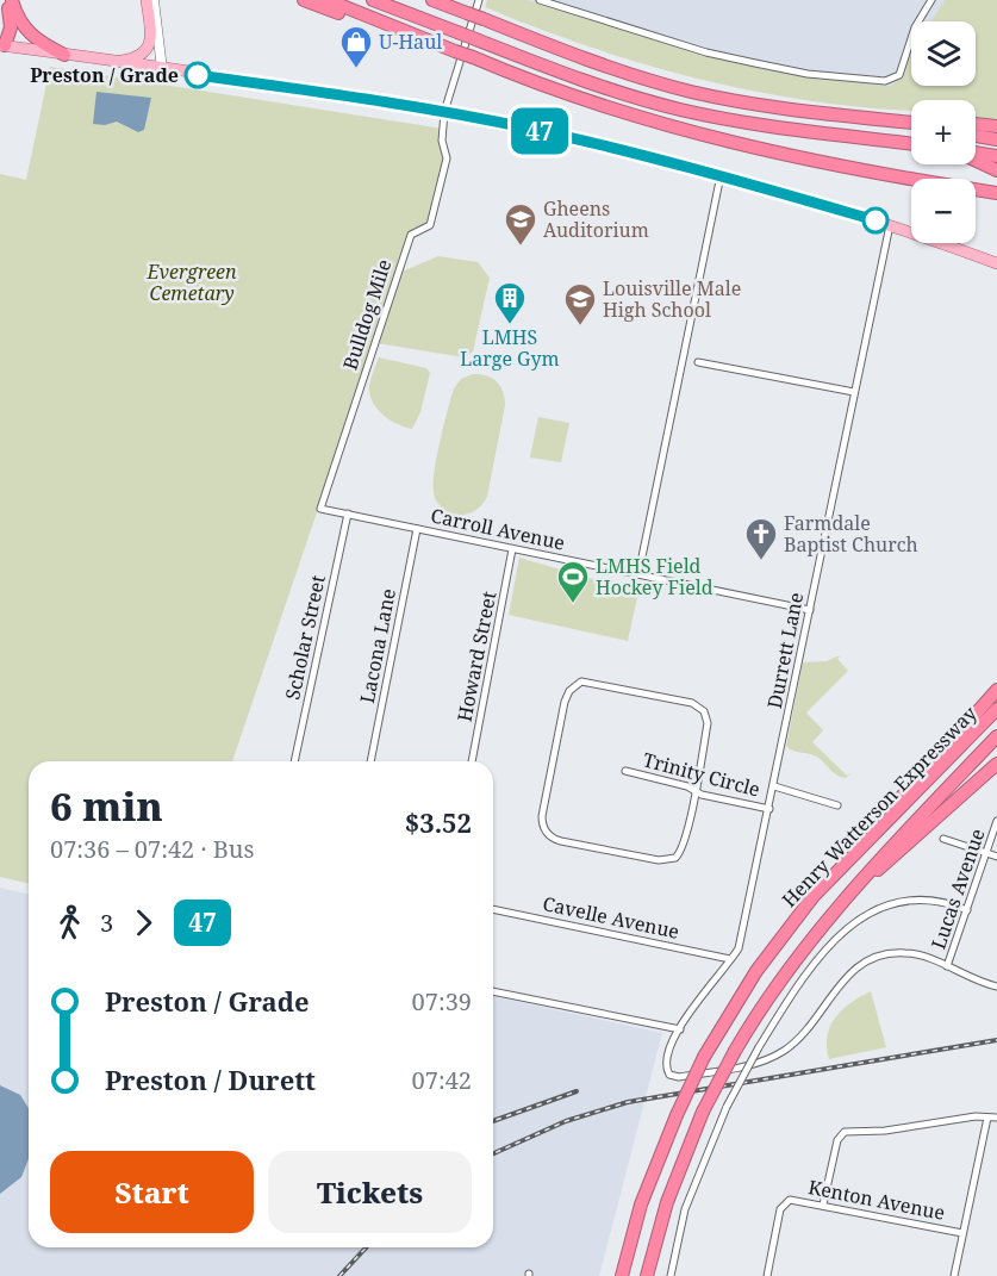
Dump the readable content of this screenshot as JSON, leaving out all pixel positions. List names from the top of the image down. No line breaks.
{"streets":{"highway":["Henry Watterson Expressway"],"street":["Bulldog Mile","Carroll Avenue","Scholar Street","Lacona Lane","Durrett Lane","Howard Street","Trinity Circle","Lucas Avenue","Cavelle Avenue","Kenton Avenue"]},"crossings":[["Bulldog Mile","Carroll Avenue"],["Bulldog Mile","Scholar Street"],["Carroll Avenue","Scholar Street"],["Carroll Avenue","Lacona Lane"],["Carroll Avenue","Durrett Lane"],["Carroll Avenue","Howard Street"],["Durrett Lane","Trinity Circle"],["Durrett Lane","Lucas Avenue"],["Durrett Lane","Cavelle Avenue"]],"parks":["Evergreen Cemetary"],"places":{"shop":["U-Haul"],"other":["Preston / Grade"],"school or university":["Gheens Auditorium","Louisville Male High School"],"building":["LMHS Large Gym"],"church":["Farmdale Baptist Church"],"sports":["LMHS Field Hockey Field"]},"lines":["bus line 47"],"page":{"on_map":"47","map_buttons":["+","−"],"heading":["6 min","07:36 – 07:42 · Bus","$3.52"],"legs":["3","47"],"list":[{"name":"Preston / Grade","value":"07:39"},{"name":"Preston / Durett","value":"07:42"}],"buttons":["Start","Tickets"]}}
